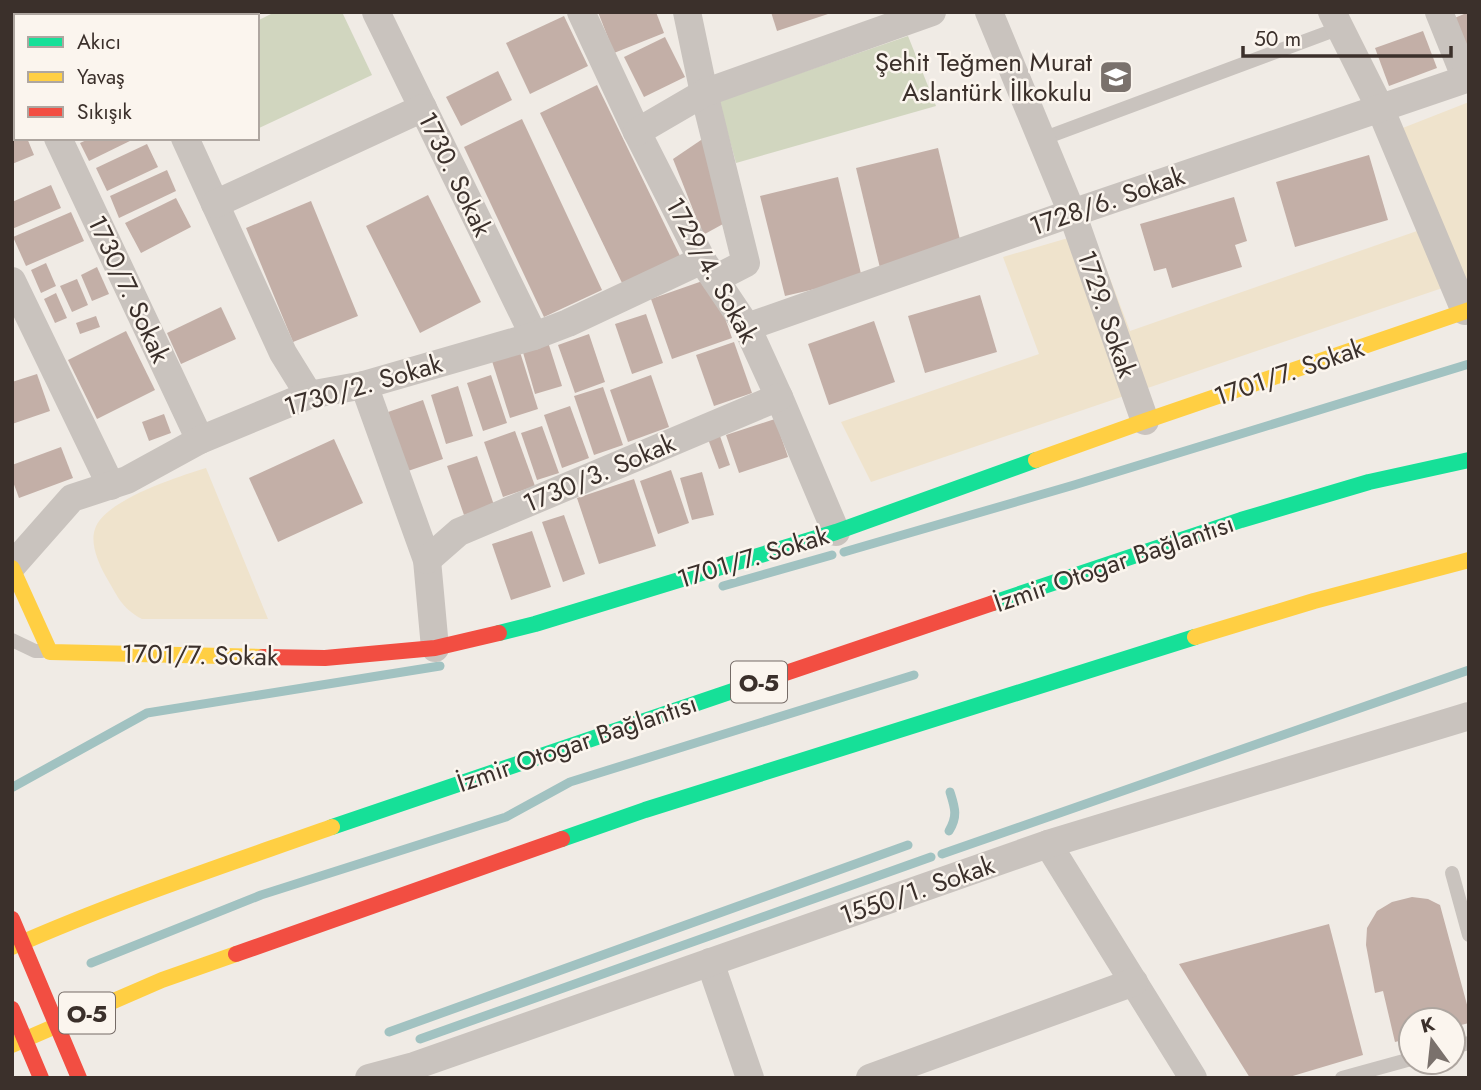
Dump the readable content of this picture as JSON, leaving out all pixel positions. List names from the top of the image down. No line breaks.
{"streets":{"main road":["1701/7. Sokak","İzmir Otogar Bağlantısı","O-5"],"street":["1730. Sokak","1728/6. Sokak","1729/4. Sokak","1730/7. Sokak","1729. Sokak","1730/2. Sokak","1730/3. Sokak","1550/1. Sokak"]},"crossings":[["1730. Sokak","1730/2. Sokak"],["1728/6. Sokak","1729/4. Sokak"],["1728/6. Sokak","1729. Sokak"],["1729/4. Sokak","1701/7. Sokak"],["1729/4. Sokak","1730/2. Sokak"],["1729/4. Sokak","1730/3. Sokak"],["1730/7. Sokak","1730/2. Sokak"],["1729. Sokak","1701/7. Sokak"]],"places":{"school or university":["Şehit Teğmen Murat Aslantürk İlkokulu"]},"legend":["Akıcı","Yavaş","Sıkışık"],"scale_bar":"50 m","north":"top"}
